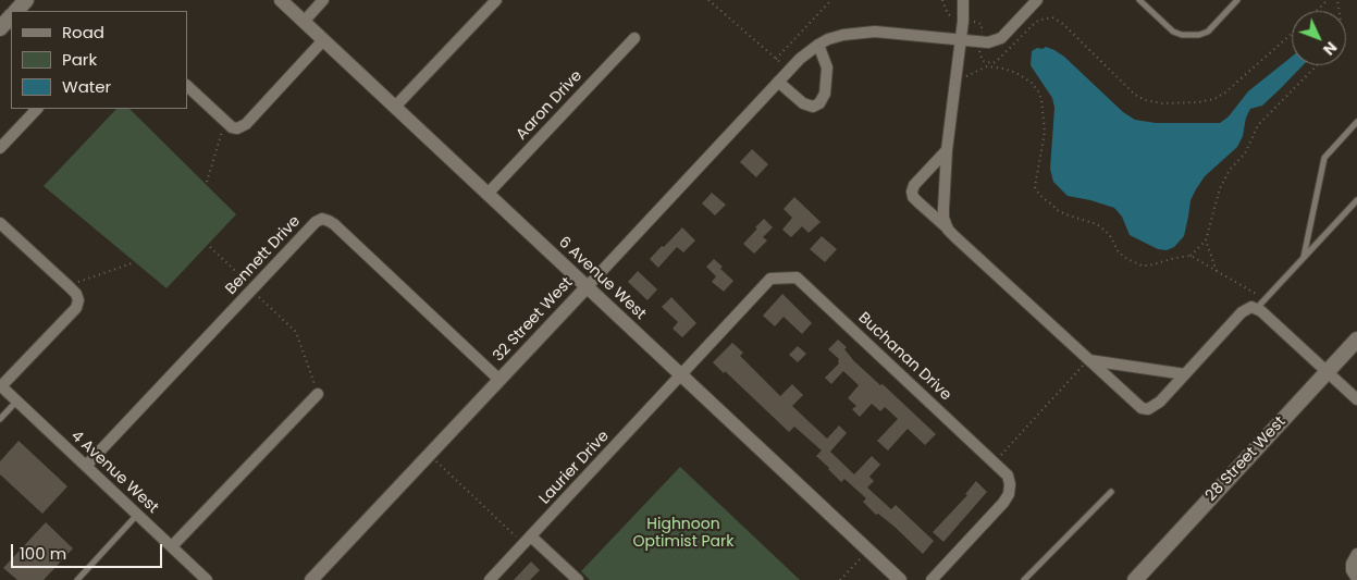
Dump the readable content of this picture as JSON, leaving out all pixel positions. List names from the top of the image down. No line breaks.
{"streets":{"main road":["28 Street West"],"street":["Aaron Drive","Bennett Drive","6 Avenue West","32 Street West","Buchanan Drive","Laurier Drive","4 Avenue West"]},"crossings":[["Aaron Drive","6 Avenue West"],["Bennett Drive","32 Street West"],["Bennett Drive","4 Avenue West"],["6 Avenue West","32 Street West"],["6 Avenue West","Buchanan Drive"],["6 Avenue West","Laurier Drive"],["Buchanan Drive","Laurier Drive"]],"parks":["Highnoon Optimist Park"],"legend":["Road","Park","Water"],"scale_bar":"100 m","north":"bottom right"}
